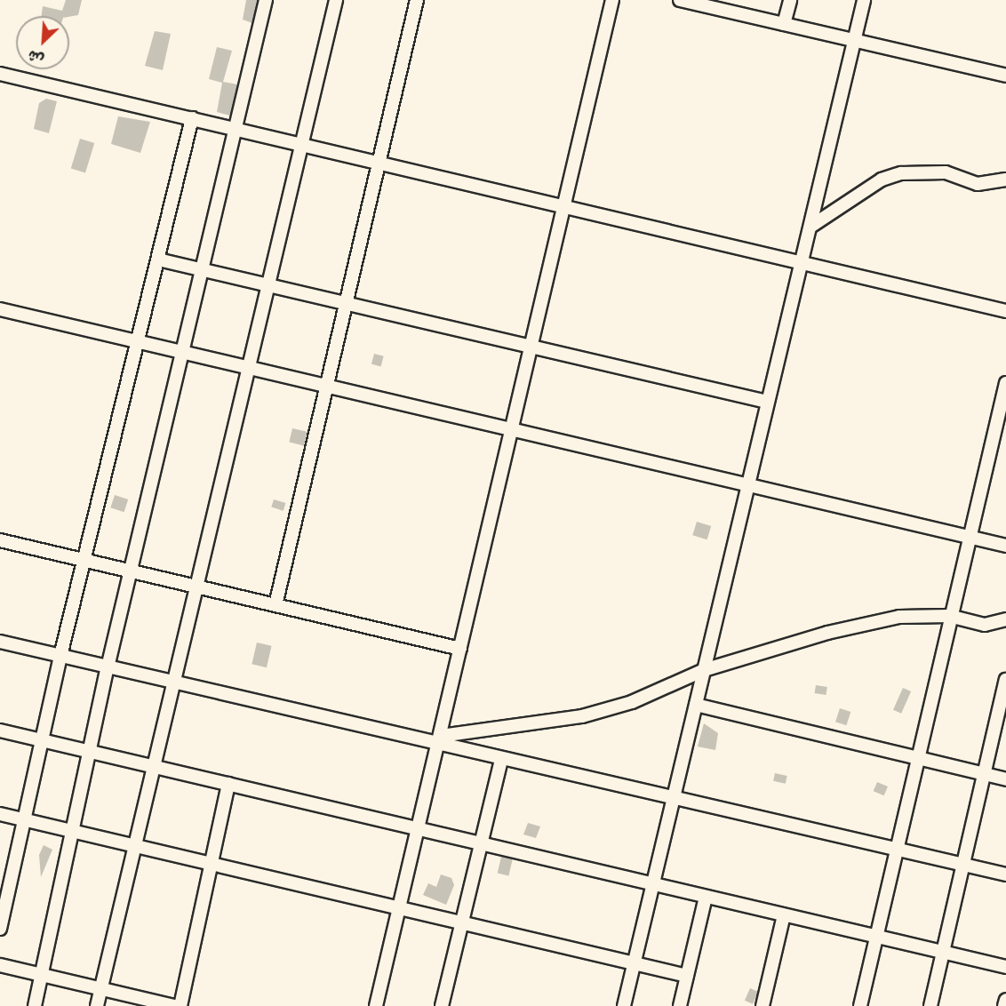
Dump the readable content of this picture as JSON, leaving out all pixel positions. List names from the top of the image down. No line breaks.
{"north":"bottom left"}
